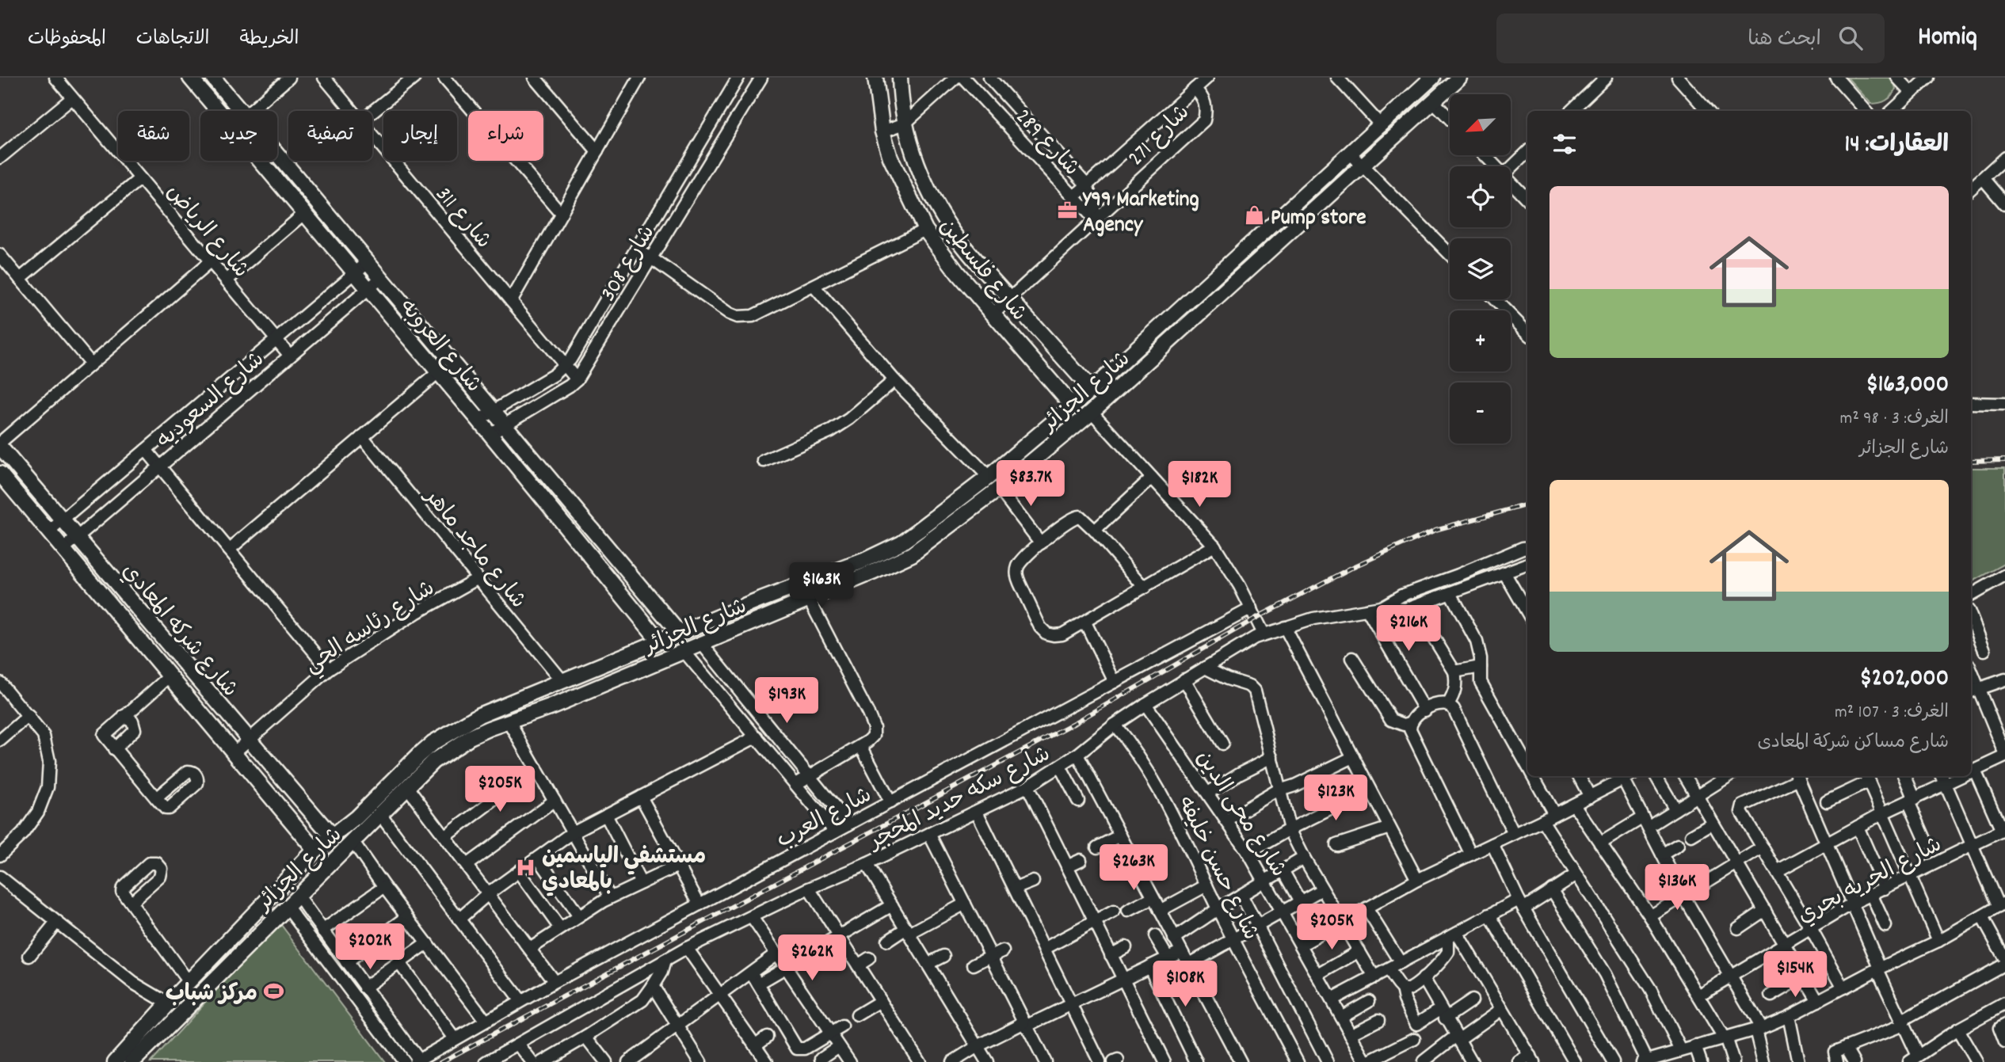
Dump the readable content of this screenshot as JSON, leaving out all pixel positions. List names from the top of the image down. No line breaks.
{"streets":{"street":["شارع 271","شارع 289","شارع 311","شارع الرياض","شارع 308","شارع فلسطين","شارع العروبه","شارع الجزائر","شارع السعوديه","شارع ماجد ماهر","شارع رئاسه الحي","شارع شركه المعادي","شارع سكه حديد المحجر","شارع محى الدين","شارع العرب","شارع حسن خليفه","شارع الحريه بحري"]},"crossings":[["شارع 271","شارع 289"],["شارع 271","شارع فلسطين"],["شارع 311","شارع 308"],["شارع الرياض","شارع السعوديه"],["شارع 308","شارع العروبه"],["شارع فلسطين","شارع الجزائر"],["شارع العروبه","شارع الجزائر"],["شارع العروبه","شارع السعوديه"],["شارع الجزائر","شارع ماجد ماهر"],["شارع الجزائر","شارع شركه المعادي"],["شارع السعوديه","شارع شركه المعادي"],["شارع ماجد ماهر","شارع رئاسه الحي"],["شارع رئاسه الحي","شارع شركه المعادي"],["شارع سكه حديد المحجر","شارع محى الدين"],["شارع سكه حديد المحجر","شارع حسن خليفه"]],"places":{"office":["Y99 Marketing Agency"],"shop":["Pump store"],"hospital":["مستشفي الياسمين بالمعادي"],"sports":["مركز شباب"]},"north":"bottom left","page":{"header":"Homiq","search":"ابحث هنا","nav":["الخريطة","الاتجاهات","المحفوظات"],"map_buttons":["+","−"],"chip":["شراء","إيجار","تصفية","جديد","شقة"],"heading":"العقارات: 14","list":[{"name":"$163,000","note":"الغرف: 3 · 98 m² · شارع الجزائر"},{"name":"$202,000","note":"الغرف: 3 · 107 m² · شارع مساكن شركة المعادى"}],"price":["$83.7K","$182K","$163K","$216K","$193K","$205K","$123K","$263K","$136K","$205K","$202K","$262K","$154K","$108K"]}}
